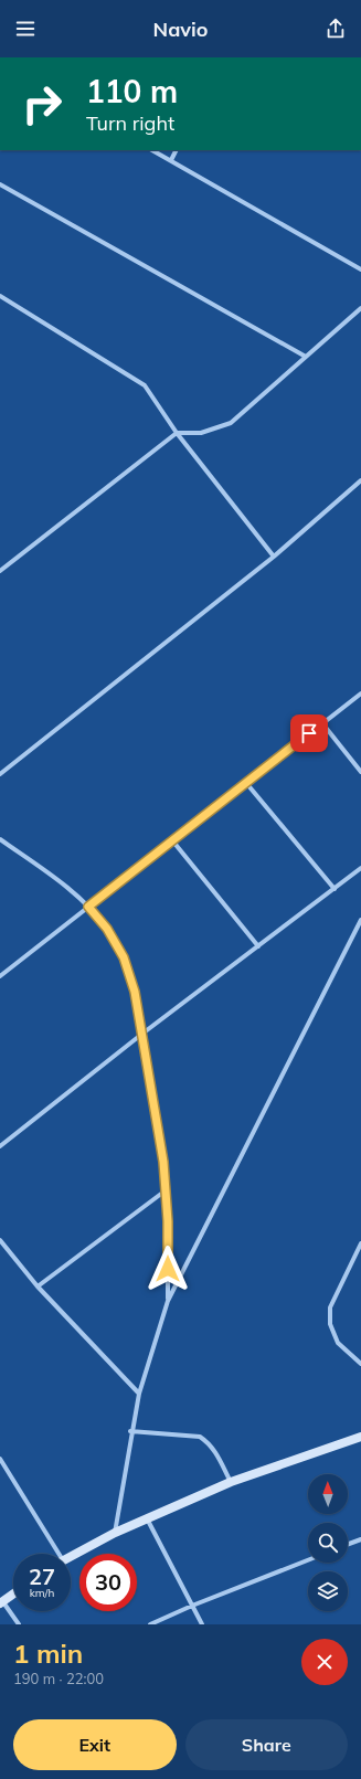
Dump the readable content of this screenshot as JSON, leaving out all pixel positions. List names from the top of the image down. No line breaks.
{"north":"top","page":{"header":"Navio","turn":["110 m","Turn right"],"speed":"27 km/h","limit":"30","heading":["1 min","190 m · 22:00"],"buttons":["Exit","Share"]}}
